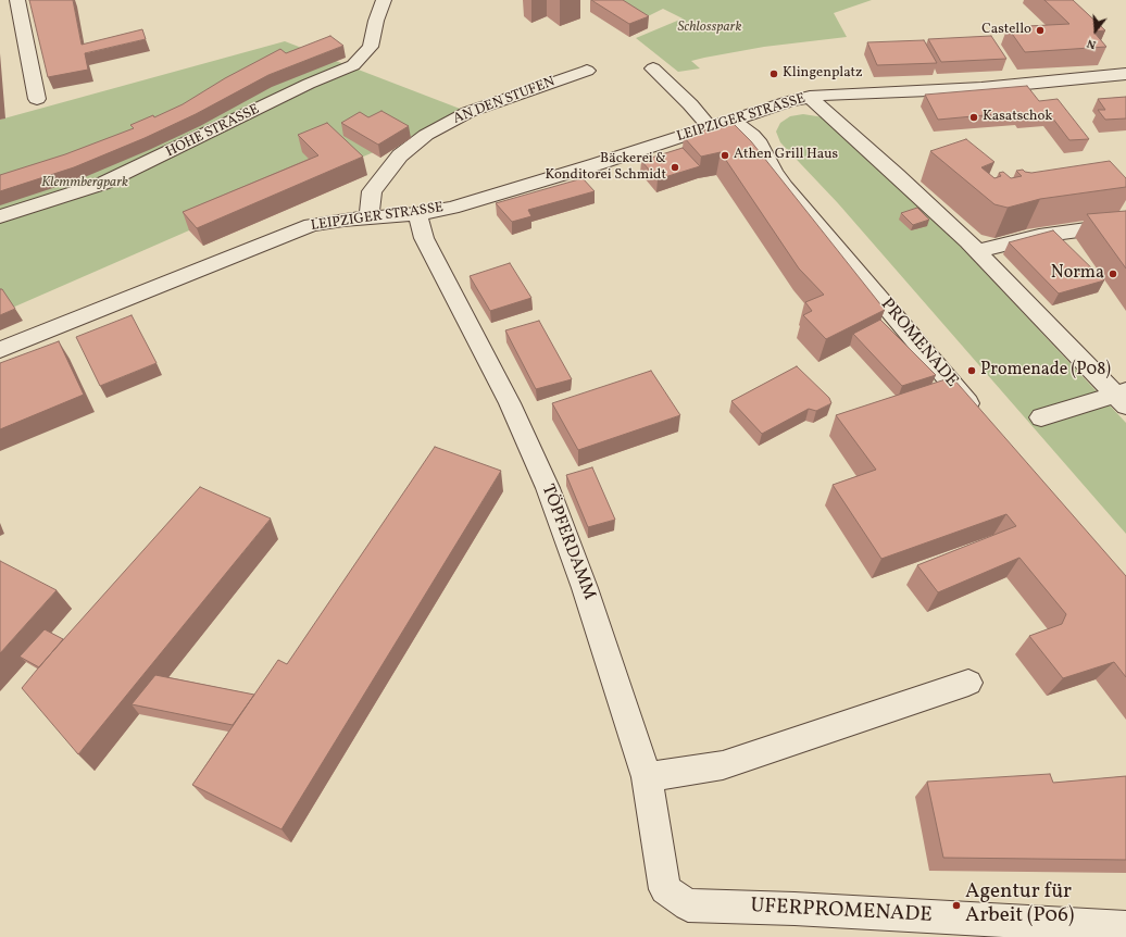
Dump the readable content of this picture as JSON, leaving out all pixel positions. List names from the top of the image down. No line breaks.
{"streets":{"street":["AN DEN STUFEN","LEIPZIGER STRASSE","HOHE STRASSE","PROMENADE","TÖPFERDAMM","UFERPROMENADE"]},"crossings":[["AN DEN STUFEN","LEIPZIGER STRASSE"],["LEIPZIGER STRASSE","PROMENADE"],["LEIPZIGER STRASSE","TÖPFERDAMM"],["TÖPFERDAMM","UFERPROMENADE"]],"parks":["Schlosspark","Klemmbergpark"],"places":["Castello","Klingenplatz","Kasatschok","Athen Grill Haus","Bäckerei & Konditorei Schmidt","Norma","Promenade (P08)","Agentur für Arbeit (P06)"],"north":"bottom"}
